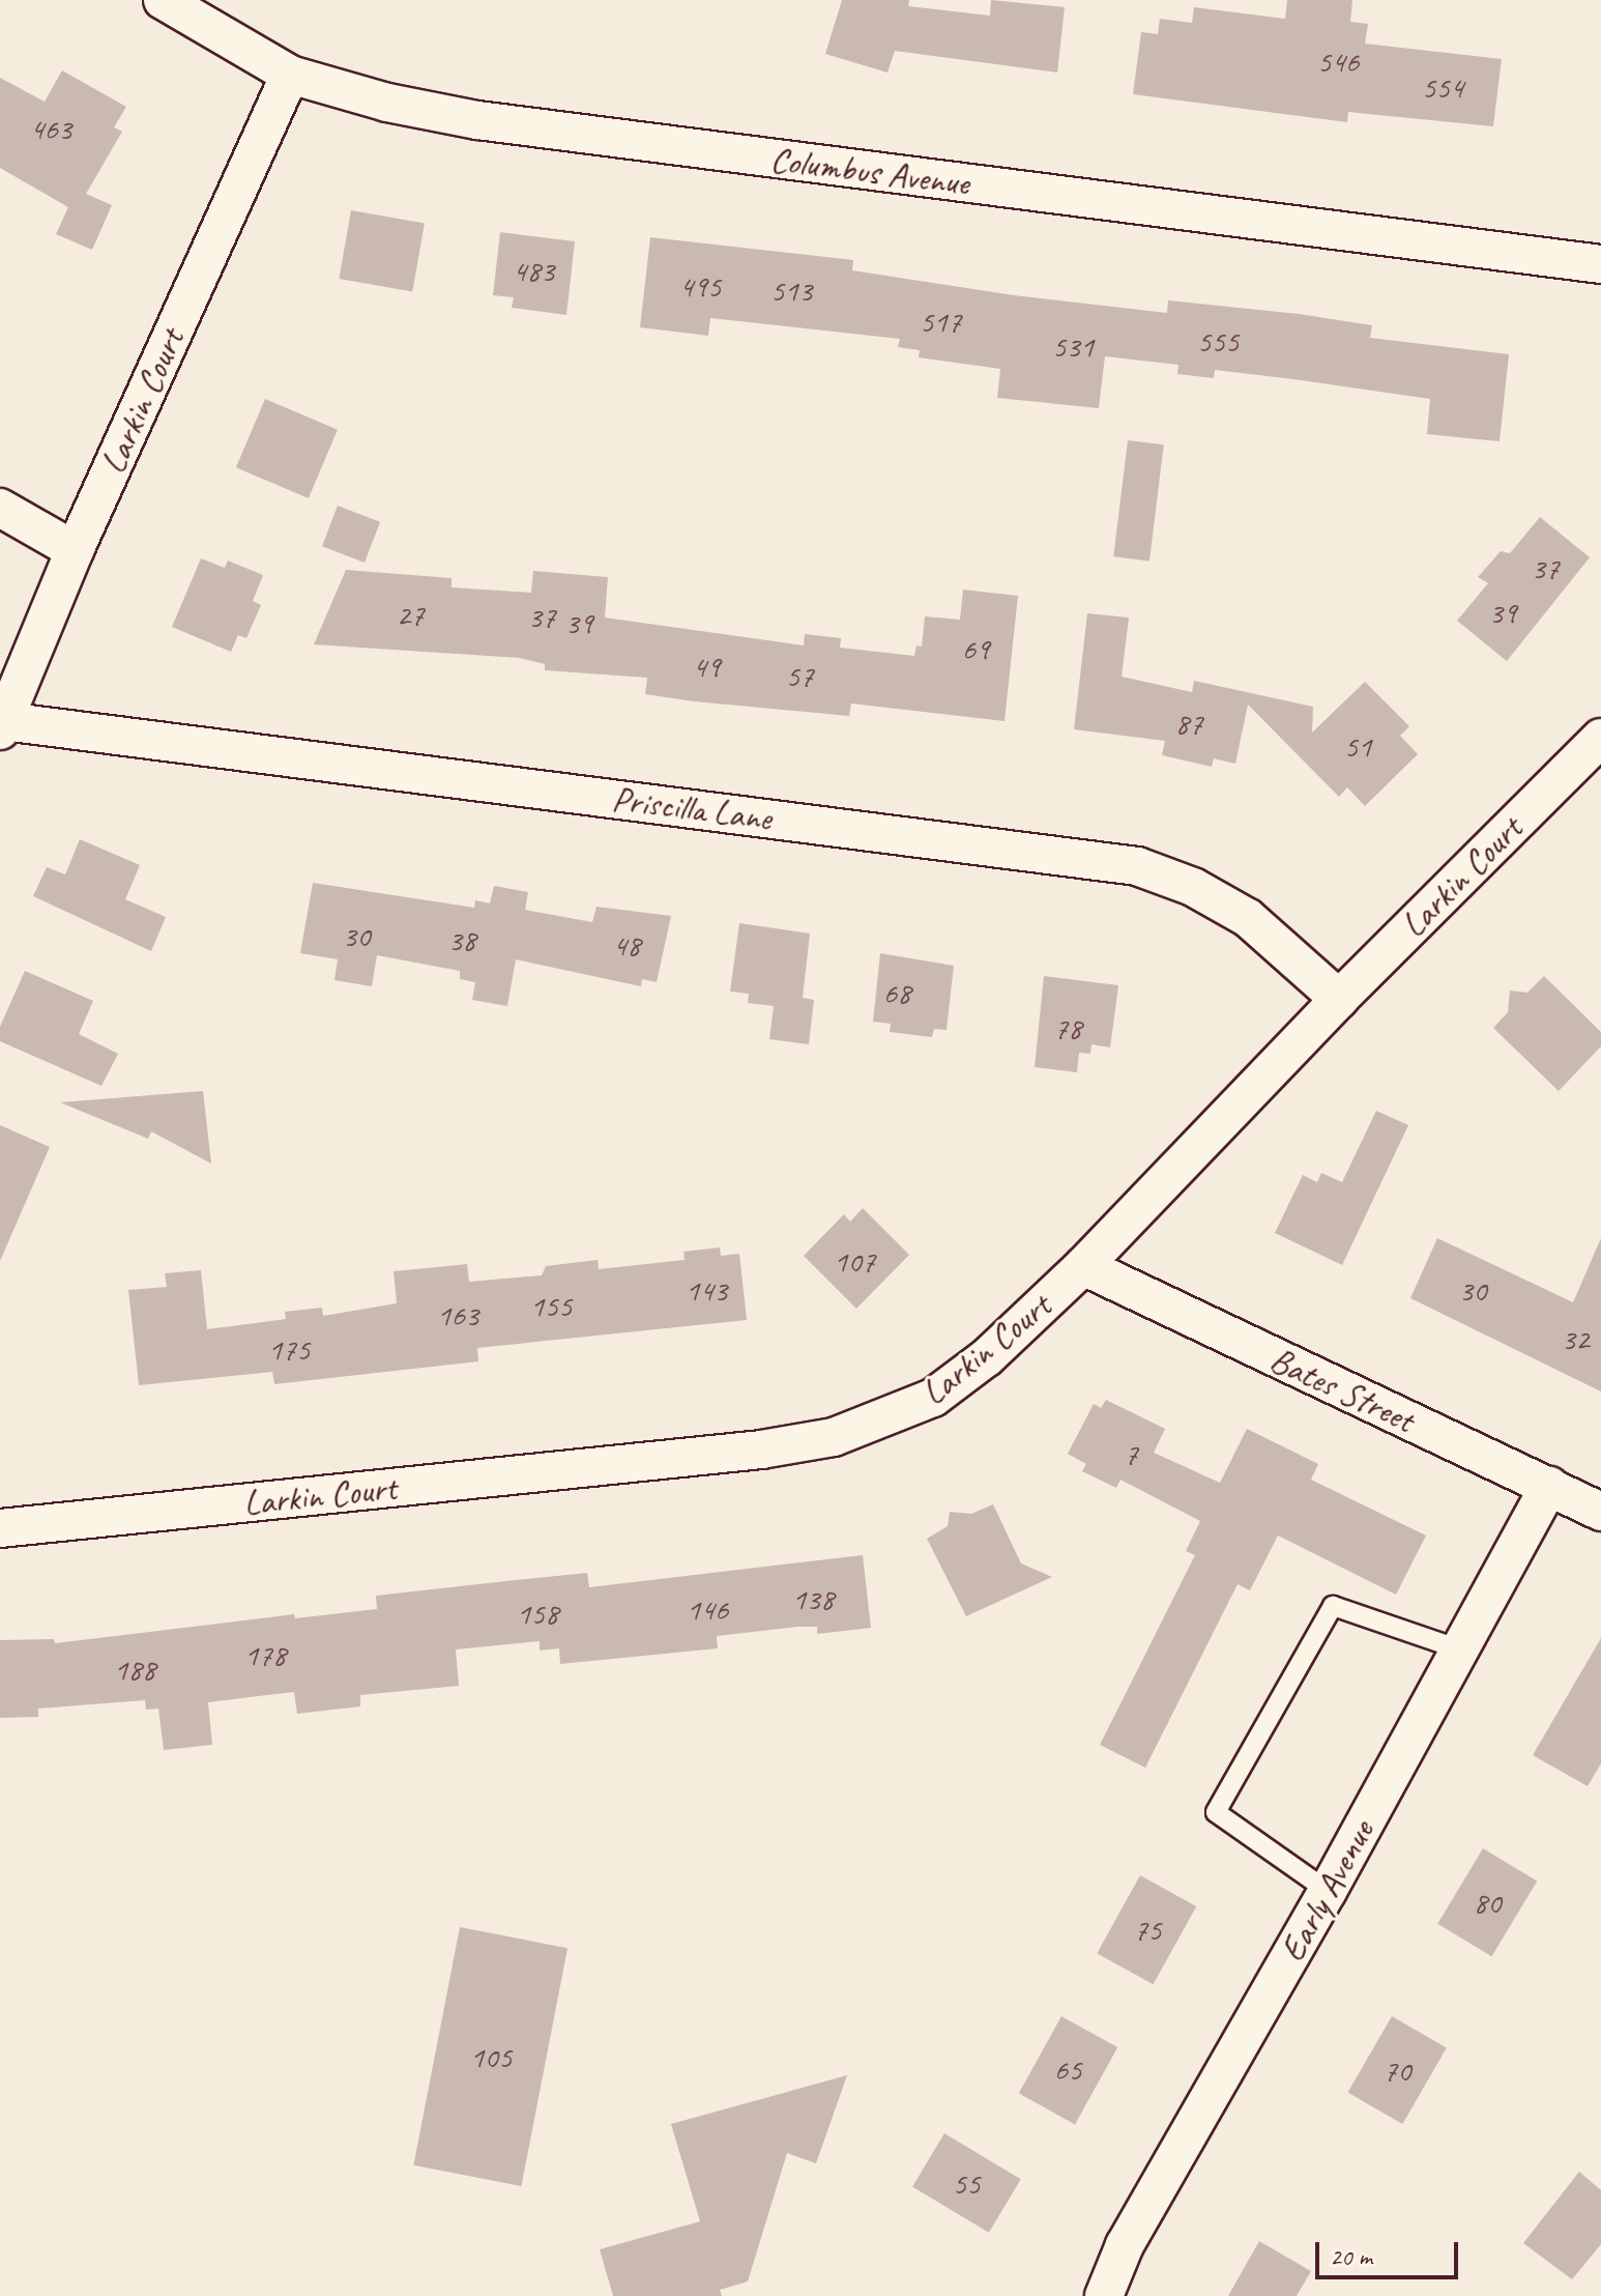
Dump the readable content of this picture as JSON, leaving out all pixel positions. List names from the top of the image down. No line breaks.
{"streets":{"street":["Columbus Avenue","Larkin Court","Priscilla Lane","Bates Street","Early Avenue"]},"crossings":[["Columbus Avenue","Larkin Court"],["Larkin Court","Priscilla Lane"],["Larkin Court","Bates Street"],["Bates Street","Early Avenue"]],"house_numbers":["546","554","463","483","495","513","517","555","531","37","39","27","37","39","69","49","57","87","51","30","38","48","68","78","107","143","30","155","163","32","175","7","138","146","158","178","188","80","75","105","65","70","55"],"scale_bar":"20 m"}
